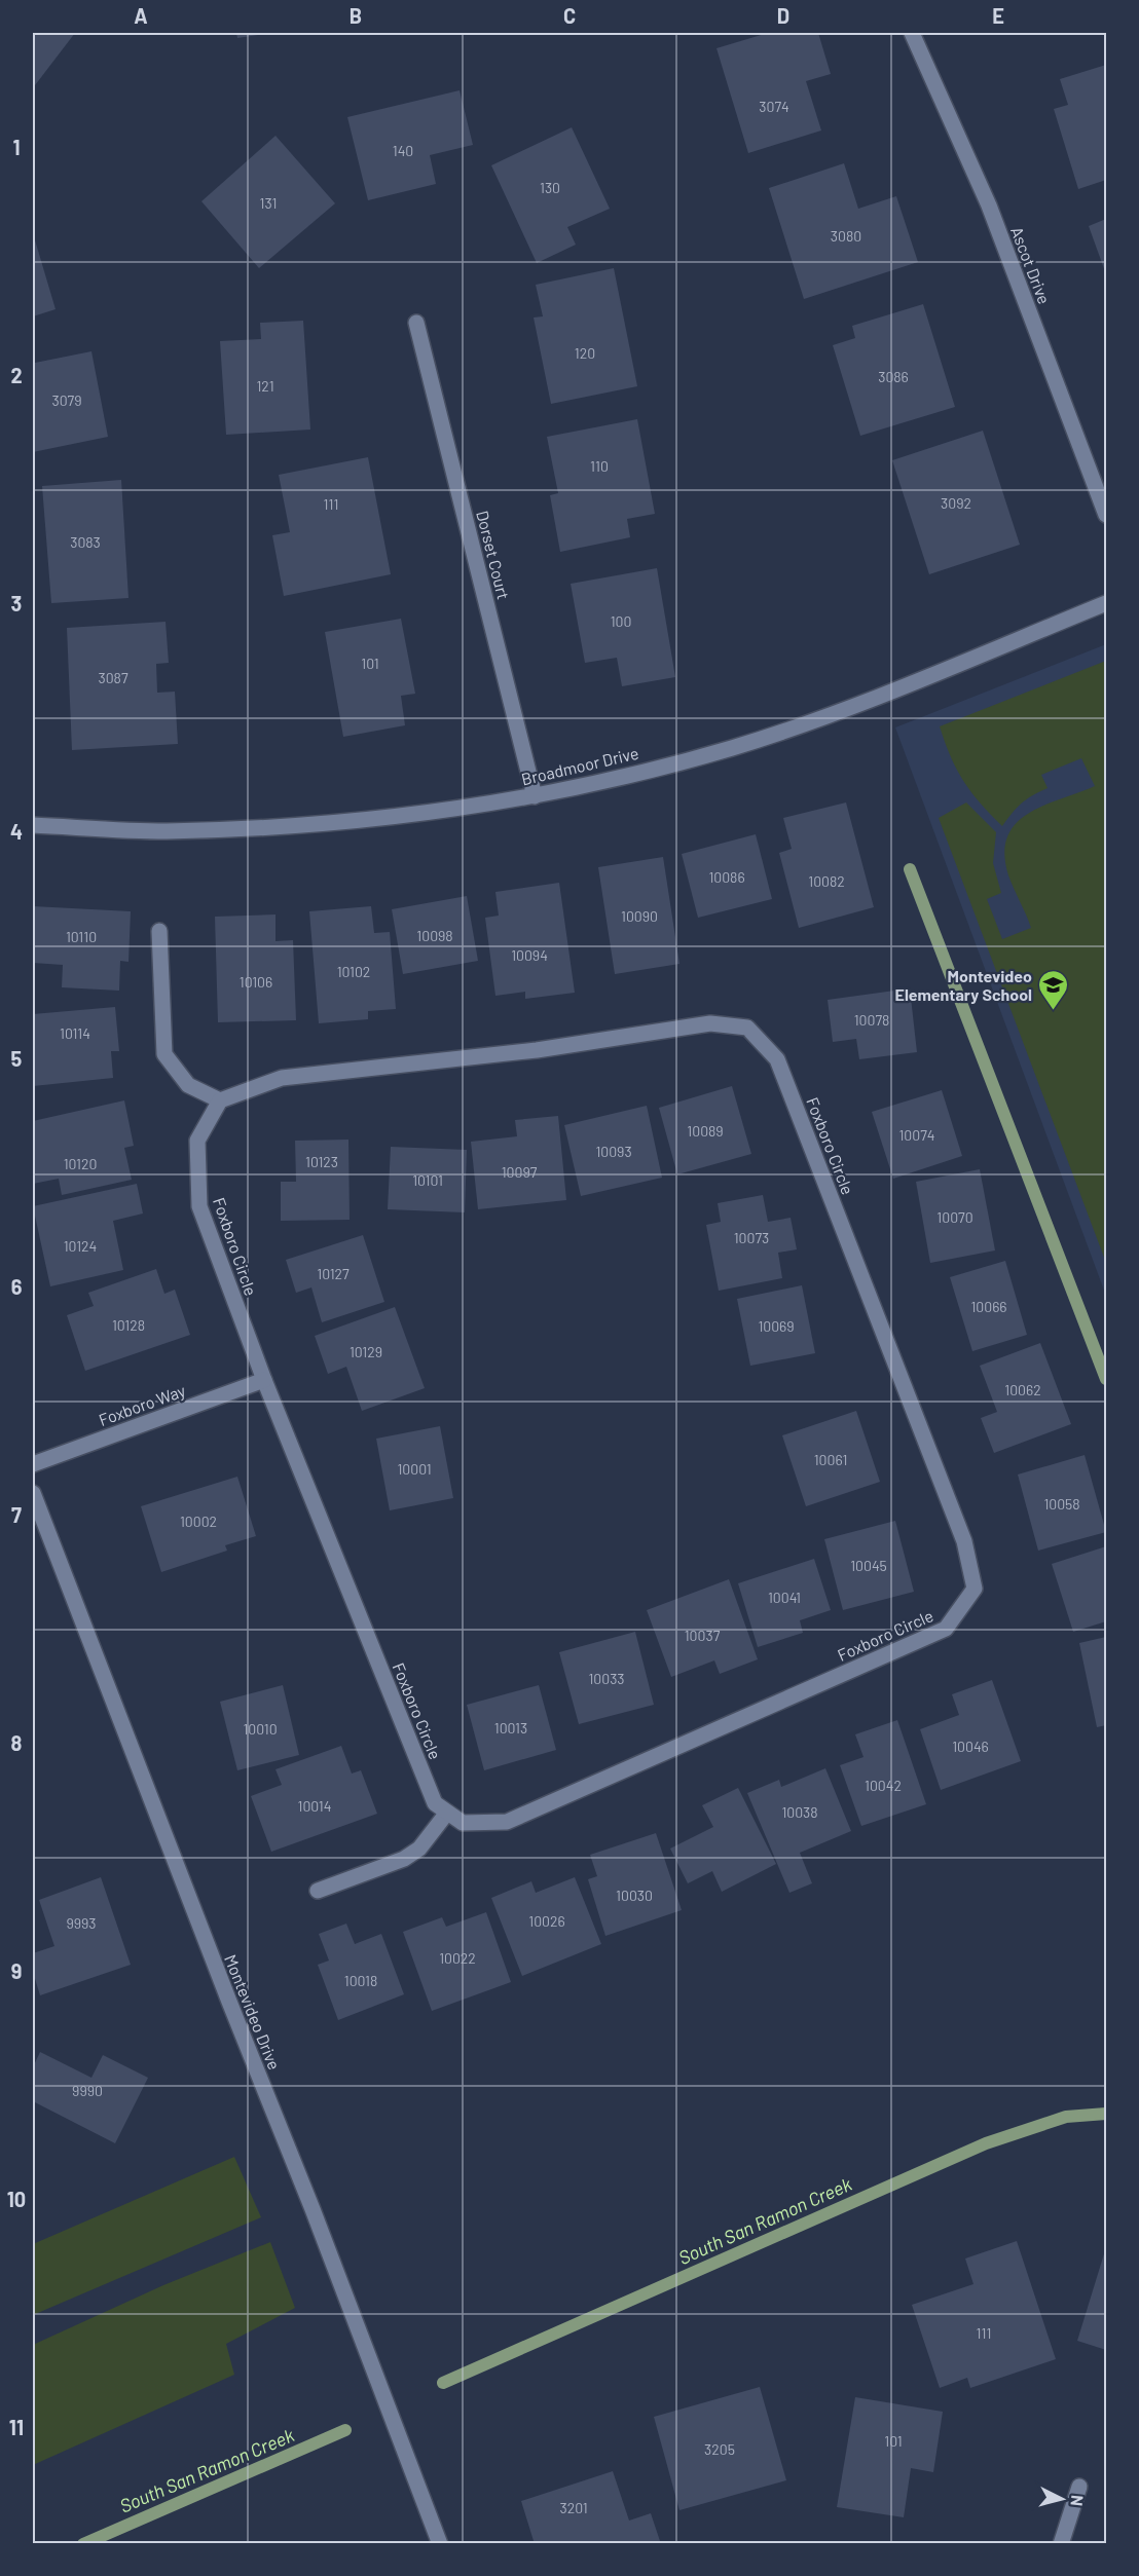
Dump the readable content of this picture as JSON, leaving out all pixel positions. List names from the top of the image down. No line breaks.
{"streets":{"street":["Ascot Drive","Dorset Court","Broadmoor Drive","Foxboro Circle","Foxboro Way","Montevideo Drive"]},"crossings":[["Dorset Court","Broadmoor Drive"],["Foxboro Circle","Foxboro Way"]],"water":["South San Ramon Creek"],"places":{"school or university":["Montevideo Elementary School"]},"house_numbers":["3074","140","130","131","3080","120","3086","121","3079","110","3092","111","3083","100","101","3087","10086","10082","10090","10098","10110","10094","10102","10106","10078","10114","10089","10074","10093","10123","10120","10097","10101","10070","10073","10124","10127","10066","10128","10069","10129","10062","10061","10001","10058","10002","10045","10041","10037","10033","10013","10010","10046","10042","10014","10038","10030","10026","9993","10022","10018","9990","111","101","3205","3201"],"north":"right","grid":{"columns":["A","B","C","D","E"],"rows":["1","2","3","4","5","6","7","8","9","10","11"]}}
